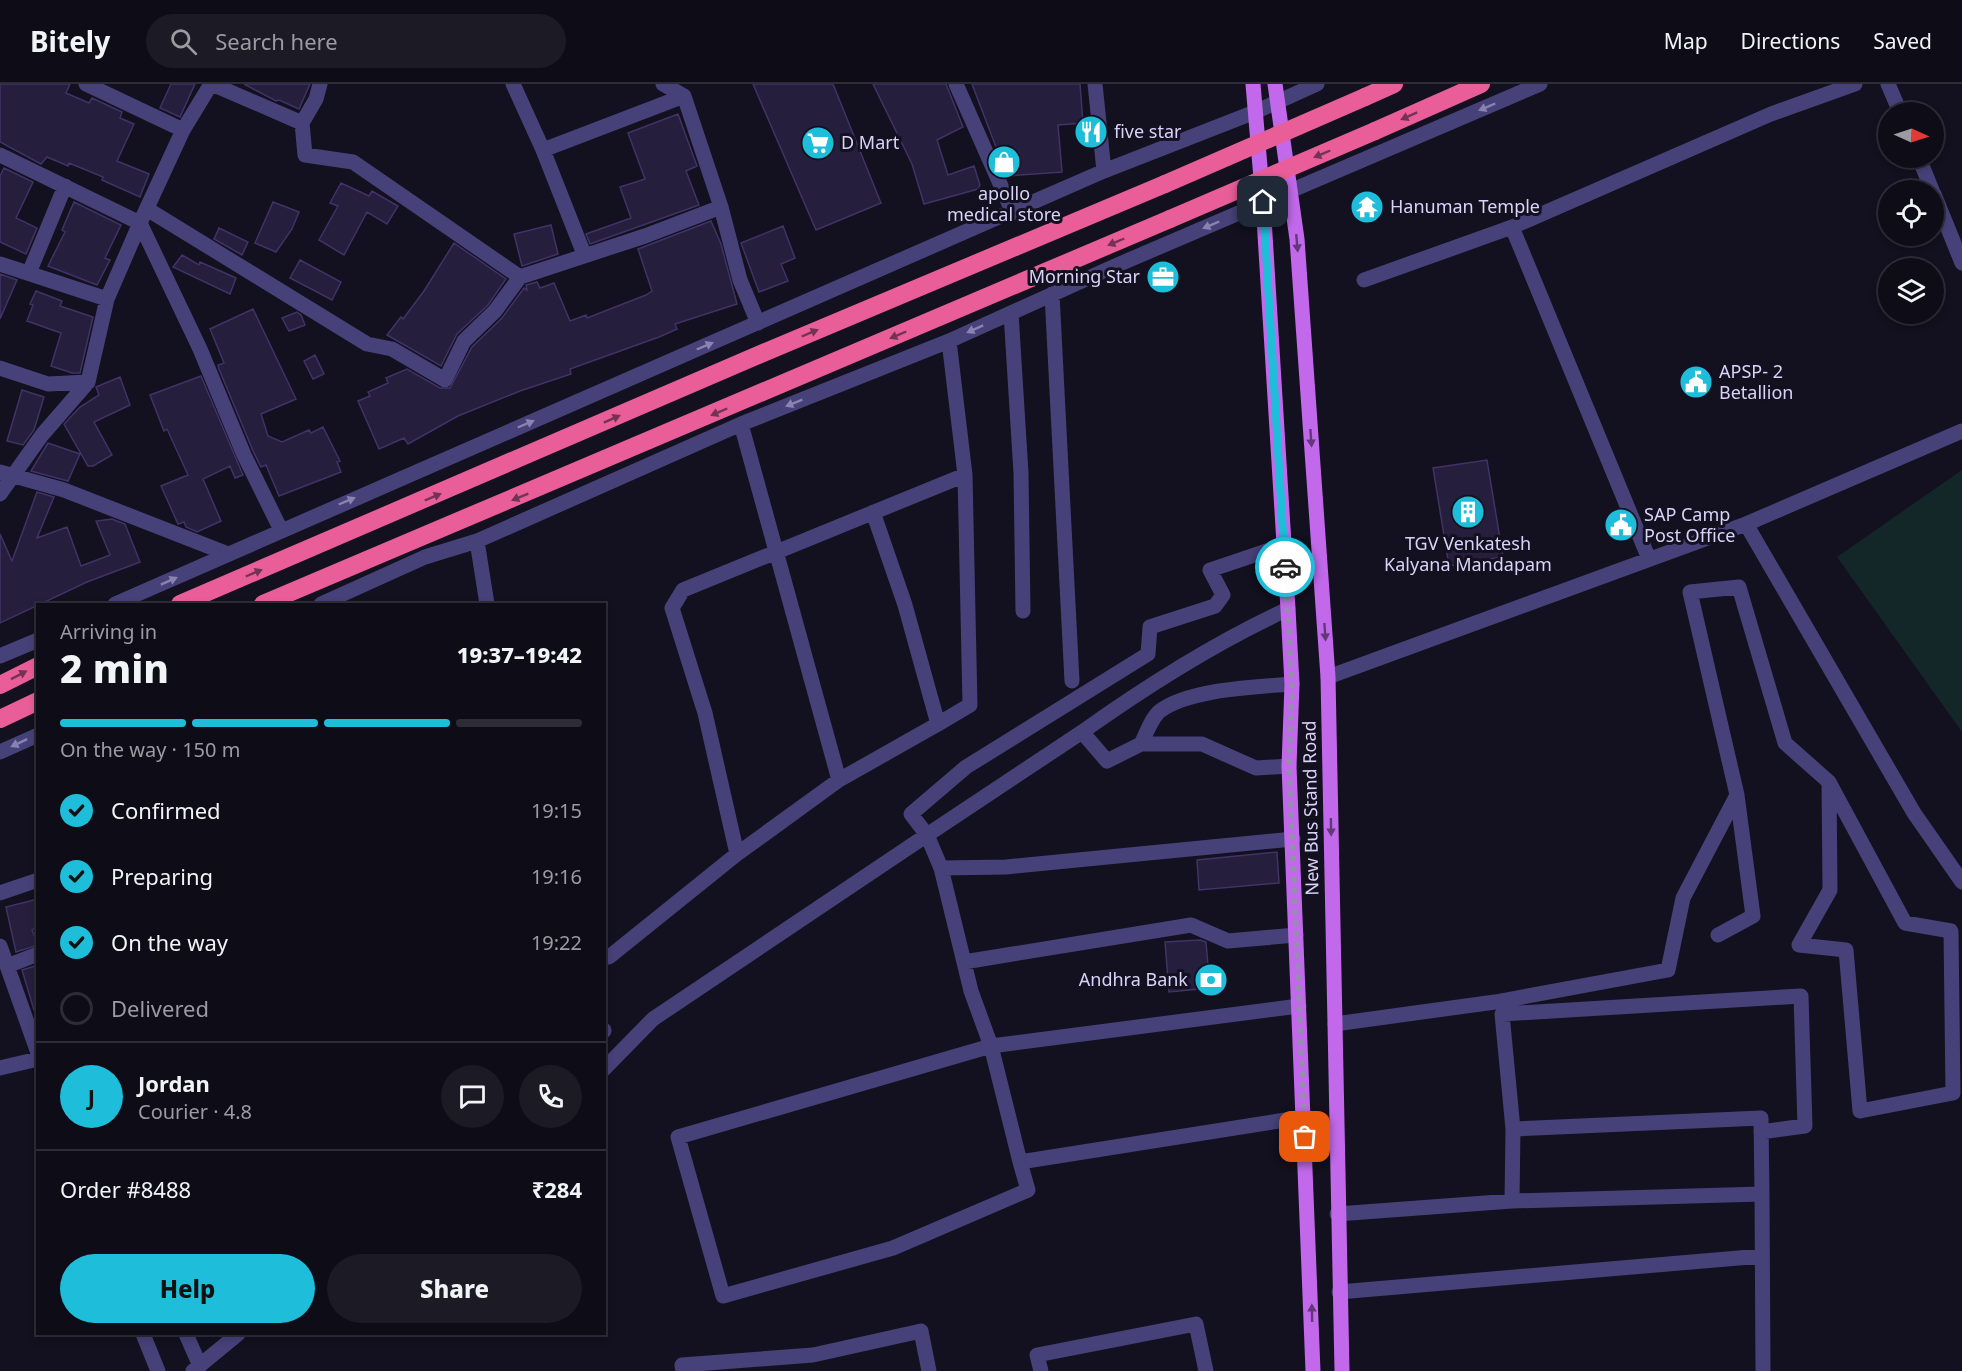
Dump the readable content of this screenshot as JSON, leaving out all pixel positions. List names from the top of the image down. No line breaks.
{"streets":{"main road":["New Bus Stand Road"]},"places":{"restaurant":["five star"],"supermarket":["D Mart"],"shop":["apollo medical store"],"temple":["Hanuman Temple"],"office":["Morning Star"],"public building":["APSP- 2 Betallion","SAP Camp Post Office"],"building":["TGV Venkatesh Kalyana Mandapam"],"bank":["Andhra Bank"]},"north":"right","page":{"header":"Bitely","search":"Search here","nav":["Map","Directions","Saved"],"heading":["2 min","Arriving in","19:37–19:42"],"panel":["Jordan","Courier · 4.8","Order #8488","₹284"],"bar":"On the way · 150 m","list":[["Confirmed","19:15"],["Preparing","19:16"],["On the way","19:22"],"Delivered"],"round":"J","buttons":["Help","Share"]}}
